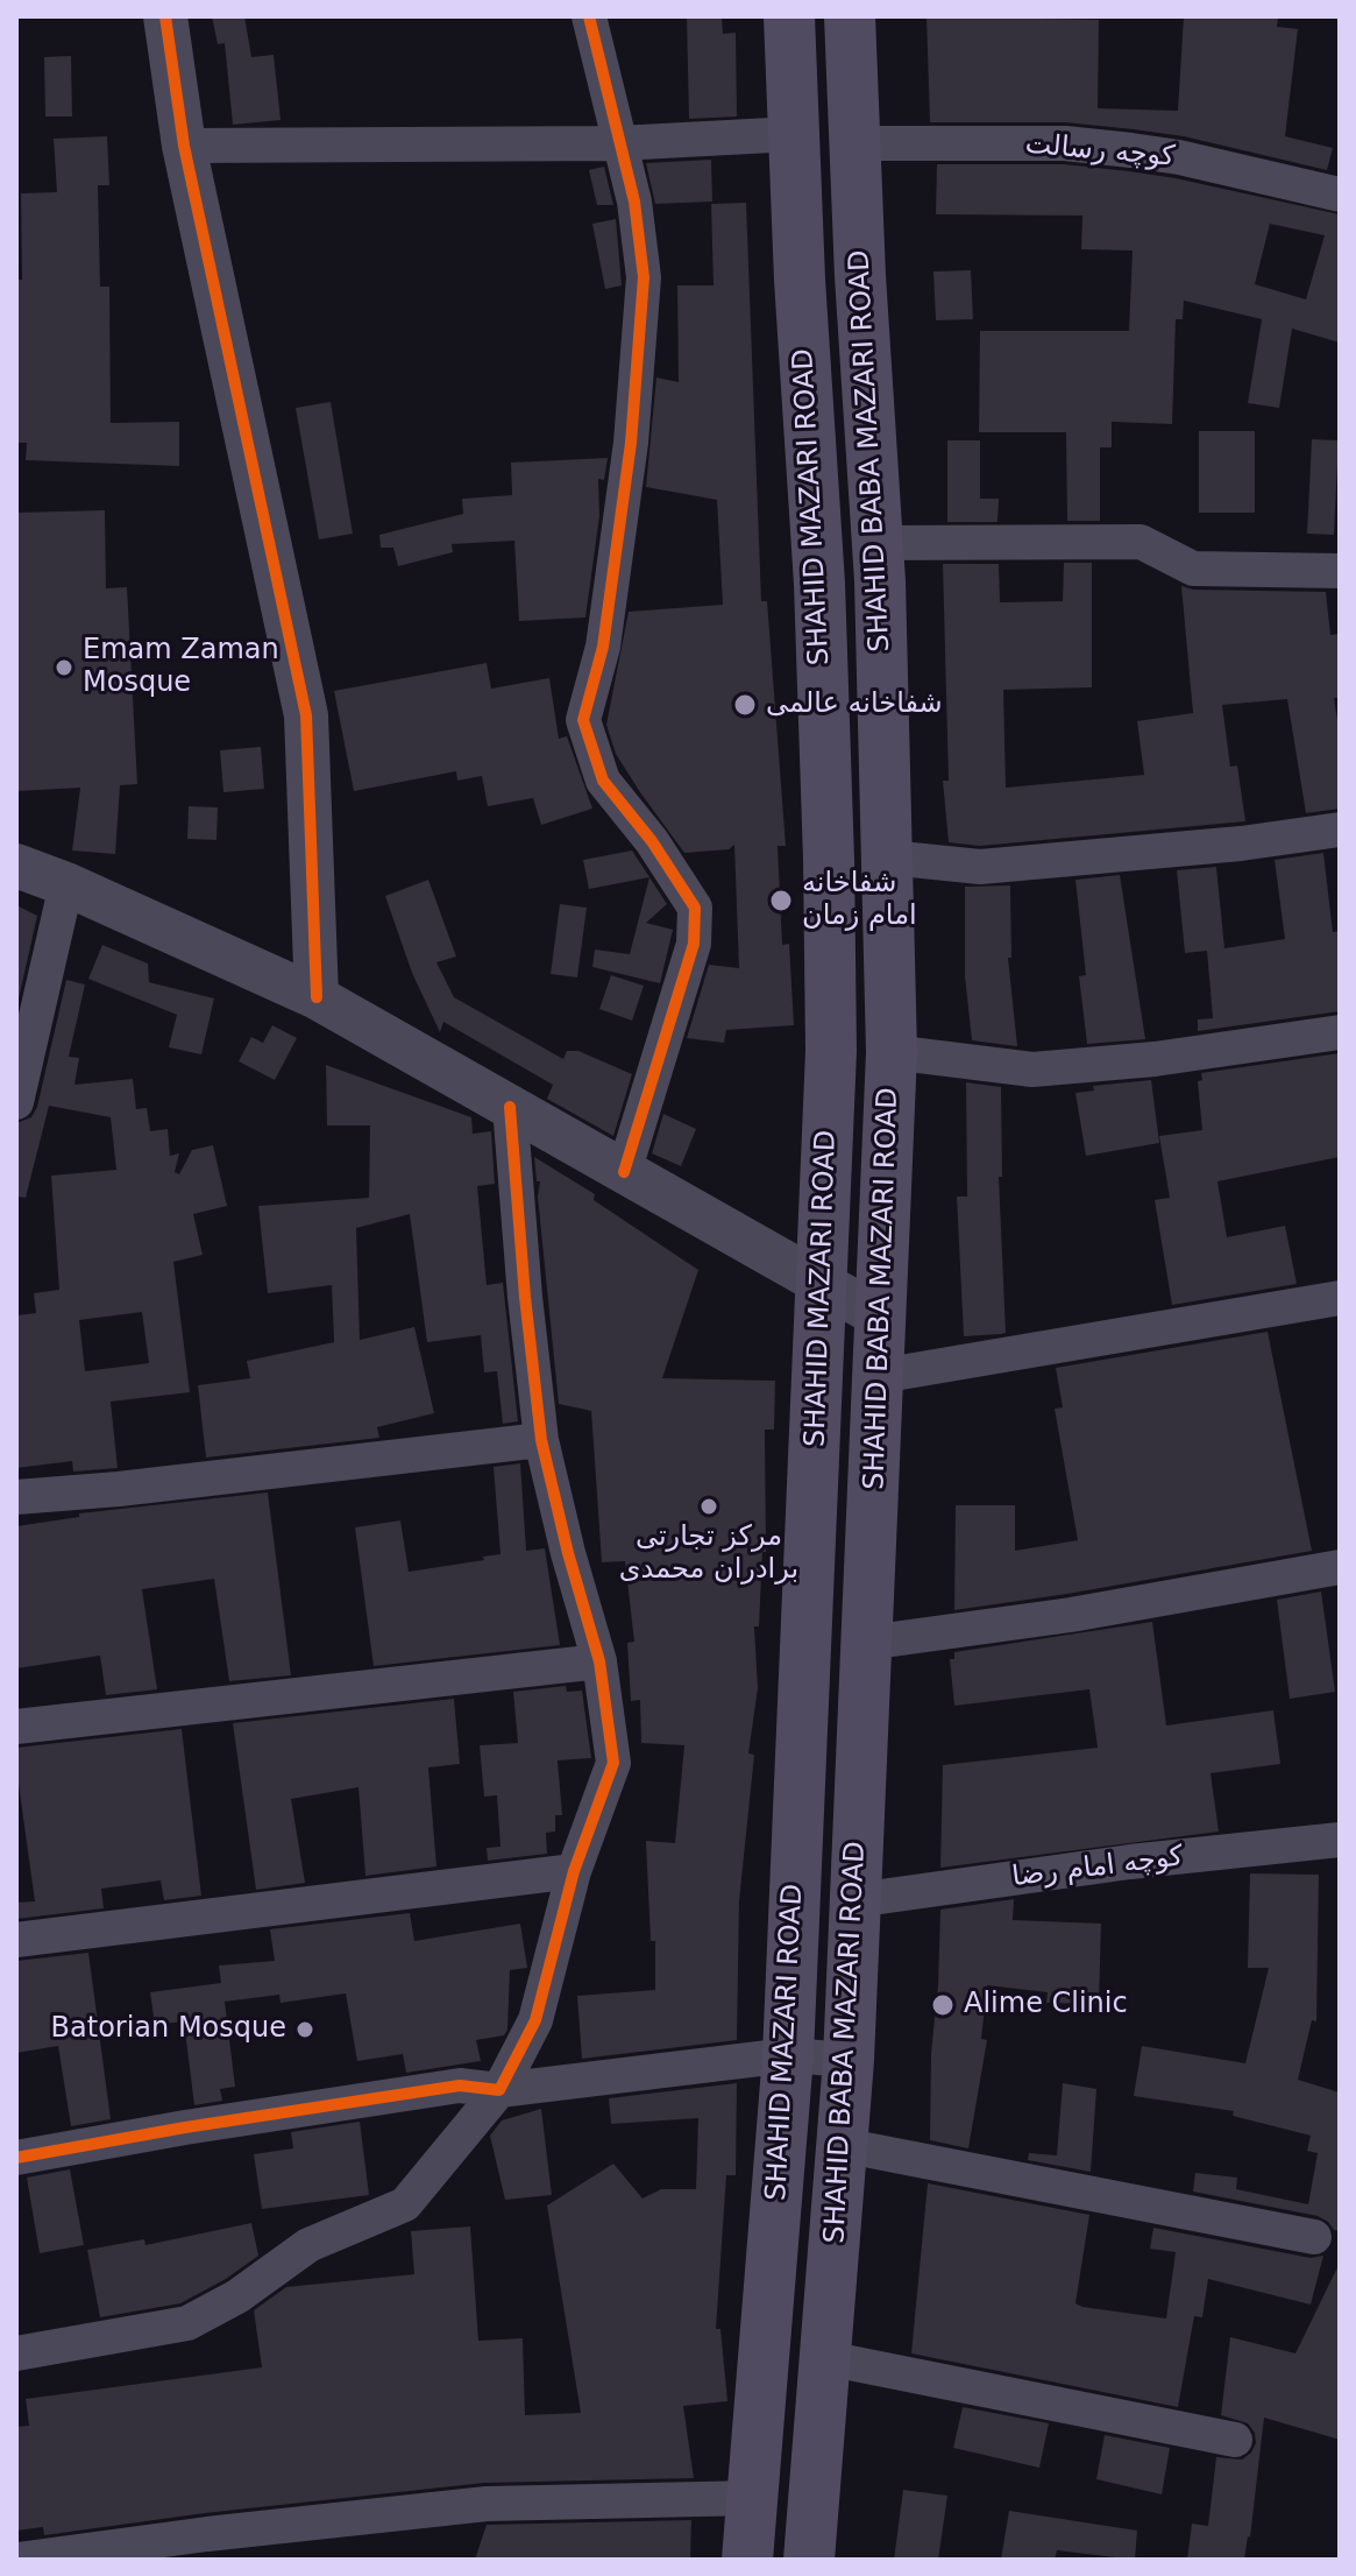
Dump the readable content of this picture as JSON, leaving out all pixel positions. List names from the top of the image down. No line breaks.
{"streets":{"main road":["SHAHID BABA MAZARI ROAD","SHAHID MAZARI ROAD"],"street":["کوچه رسالت","کوچه امام رضا"]},"crossings":[["کوچه رسالت","SHAHID BABA MAZARI ROAD"],["SHAHID BABA MAZARI ROAD","کوچه امام رضا"]],"places":["Emam Zaman Mosque","شفاخانه عالمی","شفاخانه امام زمان","مرکز تجارتی برادران محمدی","Alime Clinic","Batorian Mosque"]}
